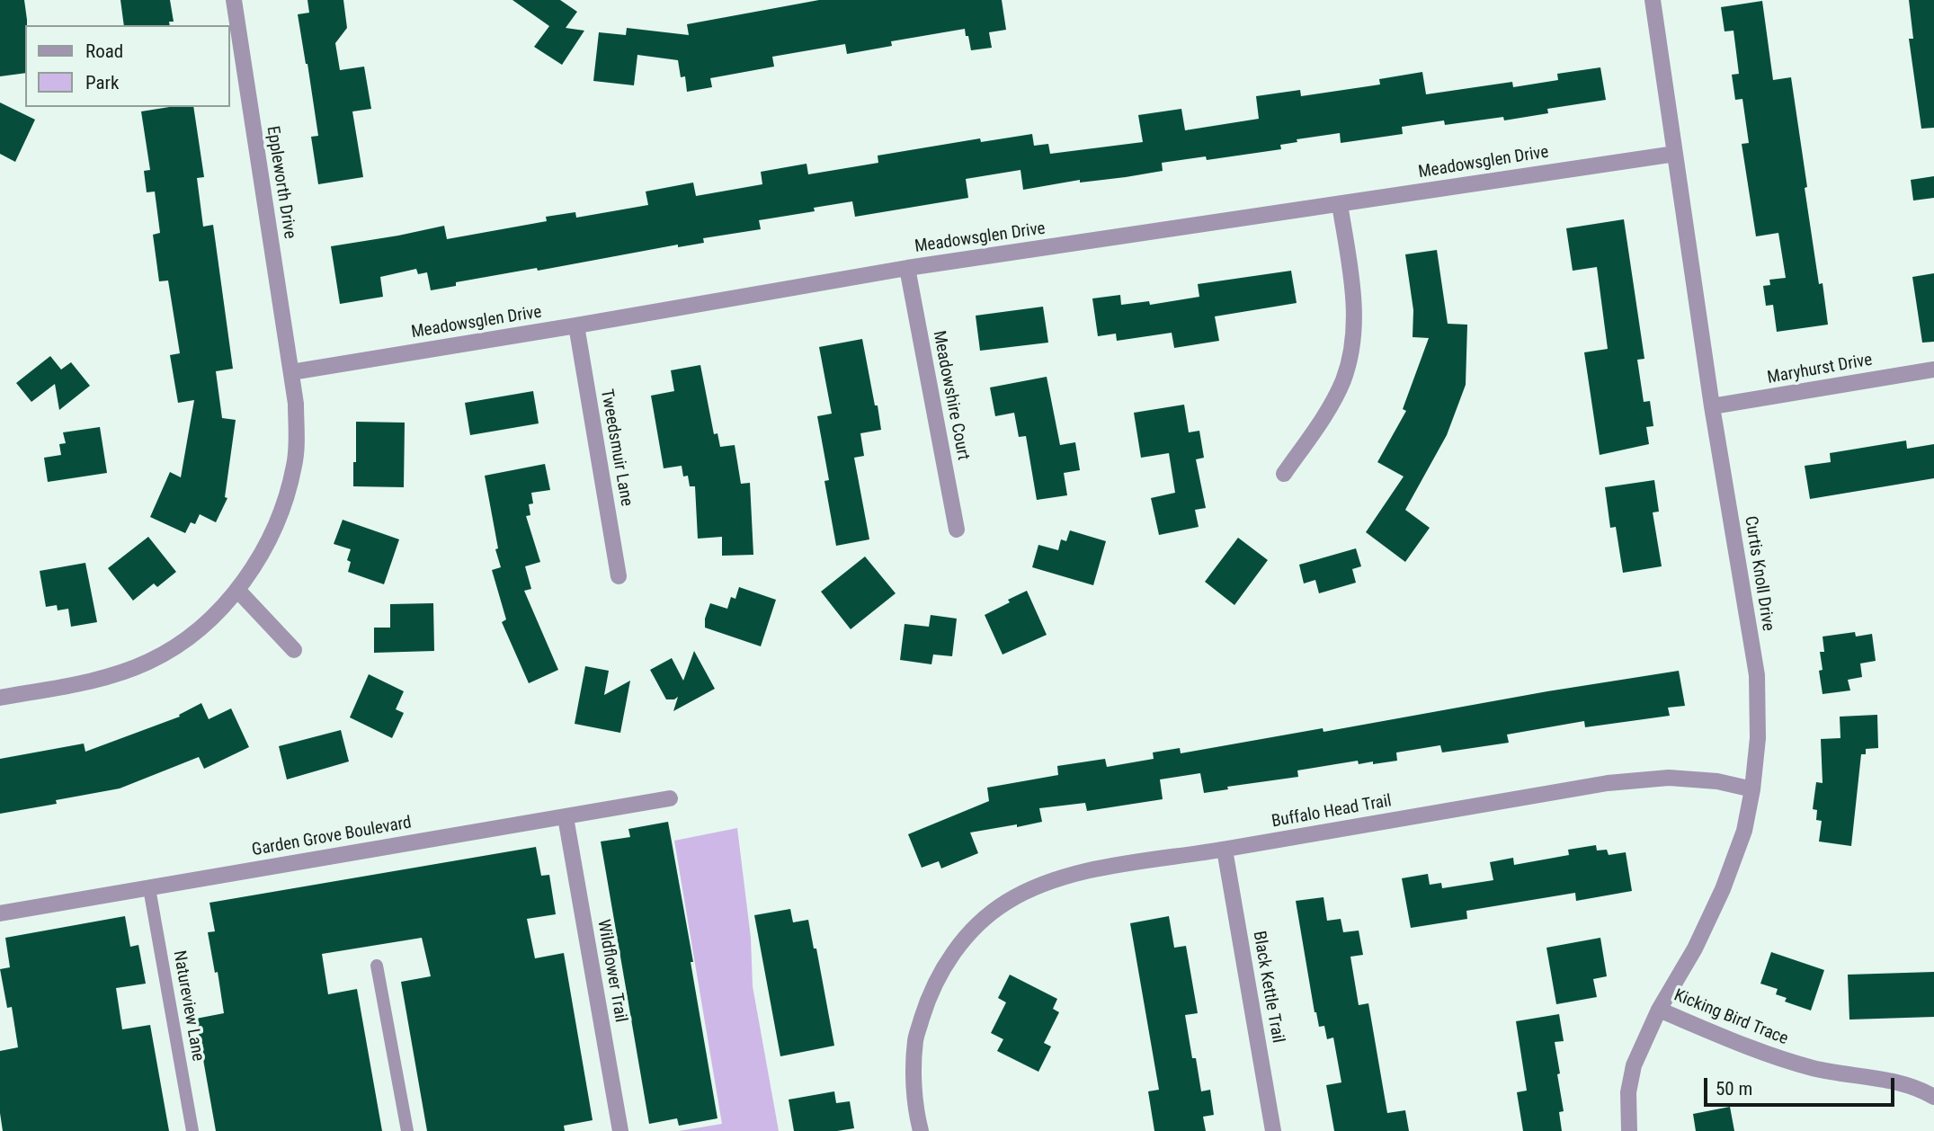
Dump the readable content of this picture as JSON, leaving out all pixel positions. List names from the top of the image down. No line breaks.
{"streets":{"street":["Meadowsglen Drive","Eppleworth Drive","Maryhurst Drive","Meadowshire Court","Tweedsmuir Lane","Curtis Knoll Drive","Buffalo Head Trail","Garden Grove Boulevard","Wildflower Trail","Black Kettle Trail","Kicking Bird Trace"],"lane":["Natureview Lane"]},"crossings":[["Meadowsglen Drive","Eppleworth Drive"],["Meadowsglen Drive","Meadowshire Court"],["Meadowsglen Drive","Tweedsmuir Lane"],["Meadowsglen Drive","Curtis Knoll Drive"],["Maryhurst Drive","Curtis Knoll Drive"],["Curtis Knoll Drive","Buffalo Head Trail"],["Curtis Knoll Drive","Kicking Bird Trace"],["Buffalo Head Trail","Black Kettle Trail"],["Garden Grove Boulevard","Wildflower Trail"],["Garden Grove Boulevard","Natureview Lane"]],"legend":["Road","Park"],"scale_bar":"50 m"}
